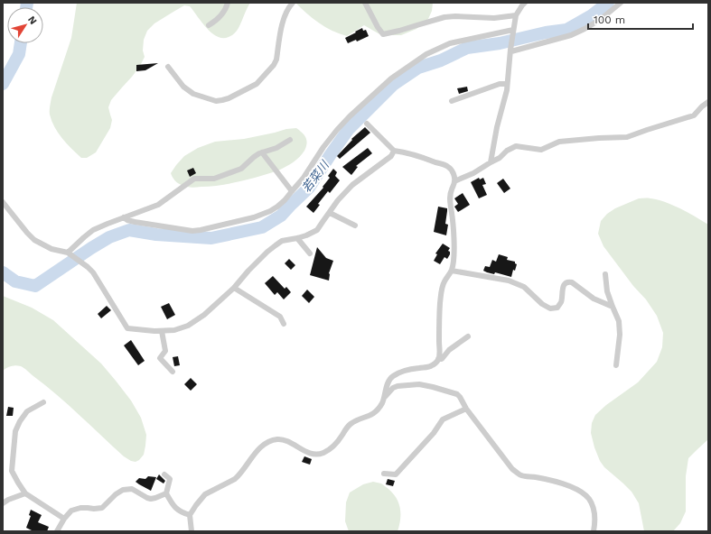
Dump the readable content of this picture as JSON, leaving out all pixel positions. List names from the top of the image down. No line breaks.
{"water":["若菜川"],"scale_bar":"100 m","north":"top right"}
